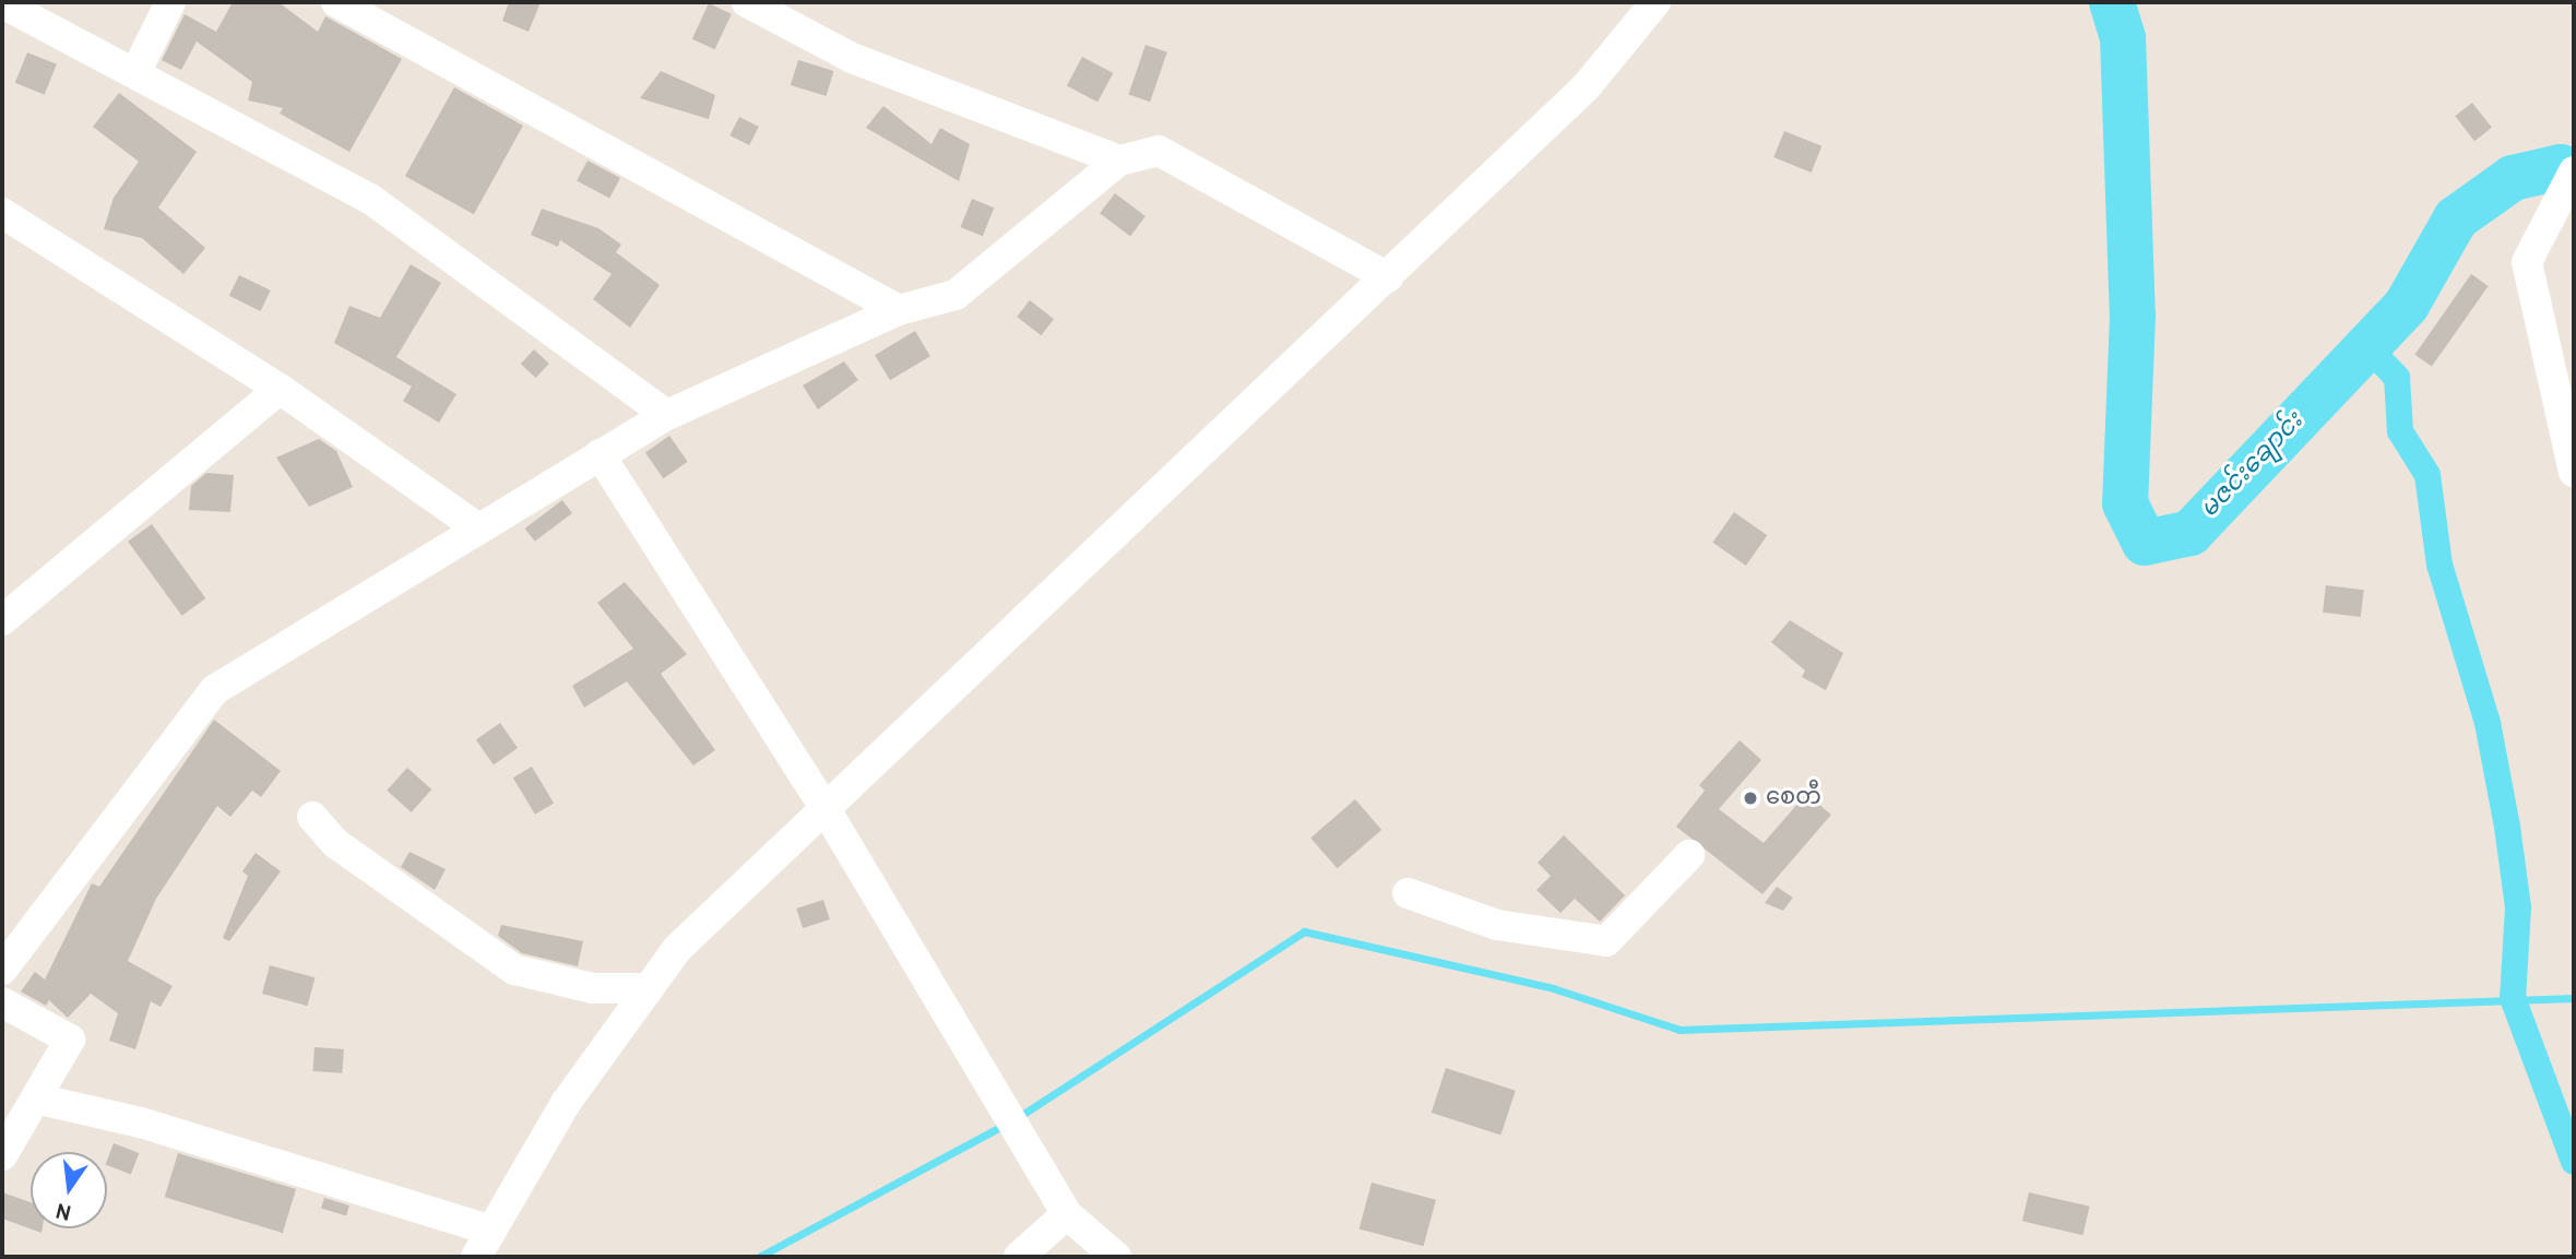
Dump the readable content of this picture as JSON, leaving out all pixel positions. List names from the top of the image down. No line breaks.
{"water":["မဇင်းချောင်း"],"places":["စေတီ"],"north":"bottom"}
